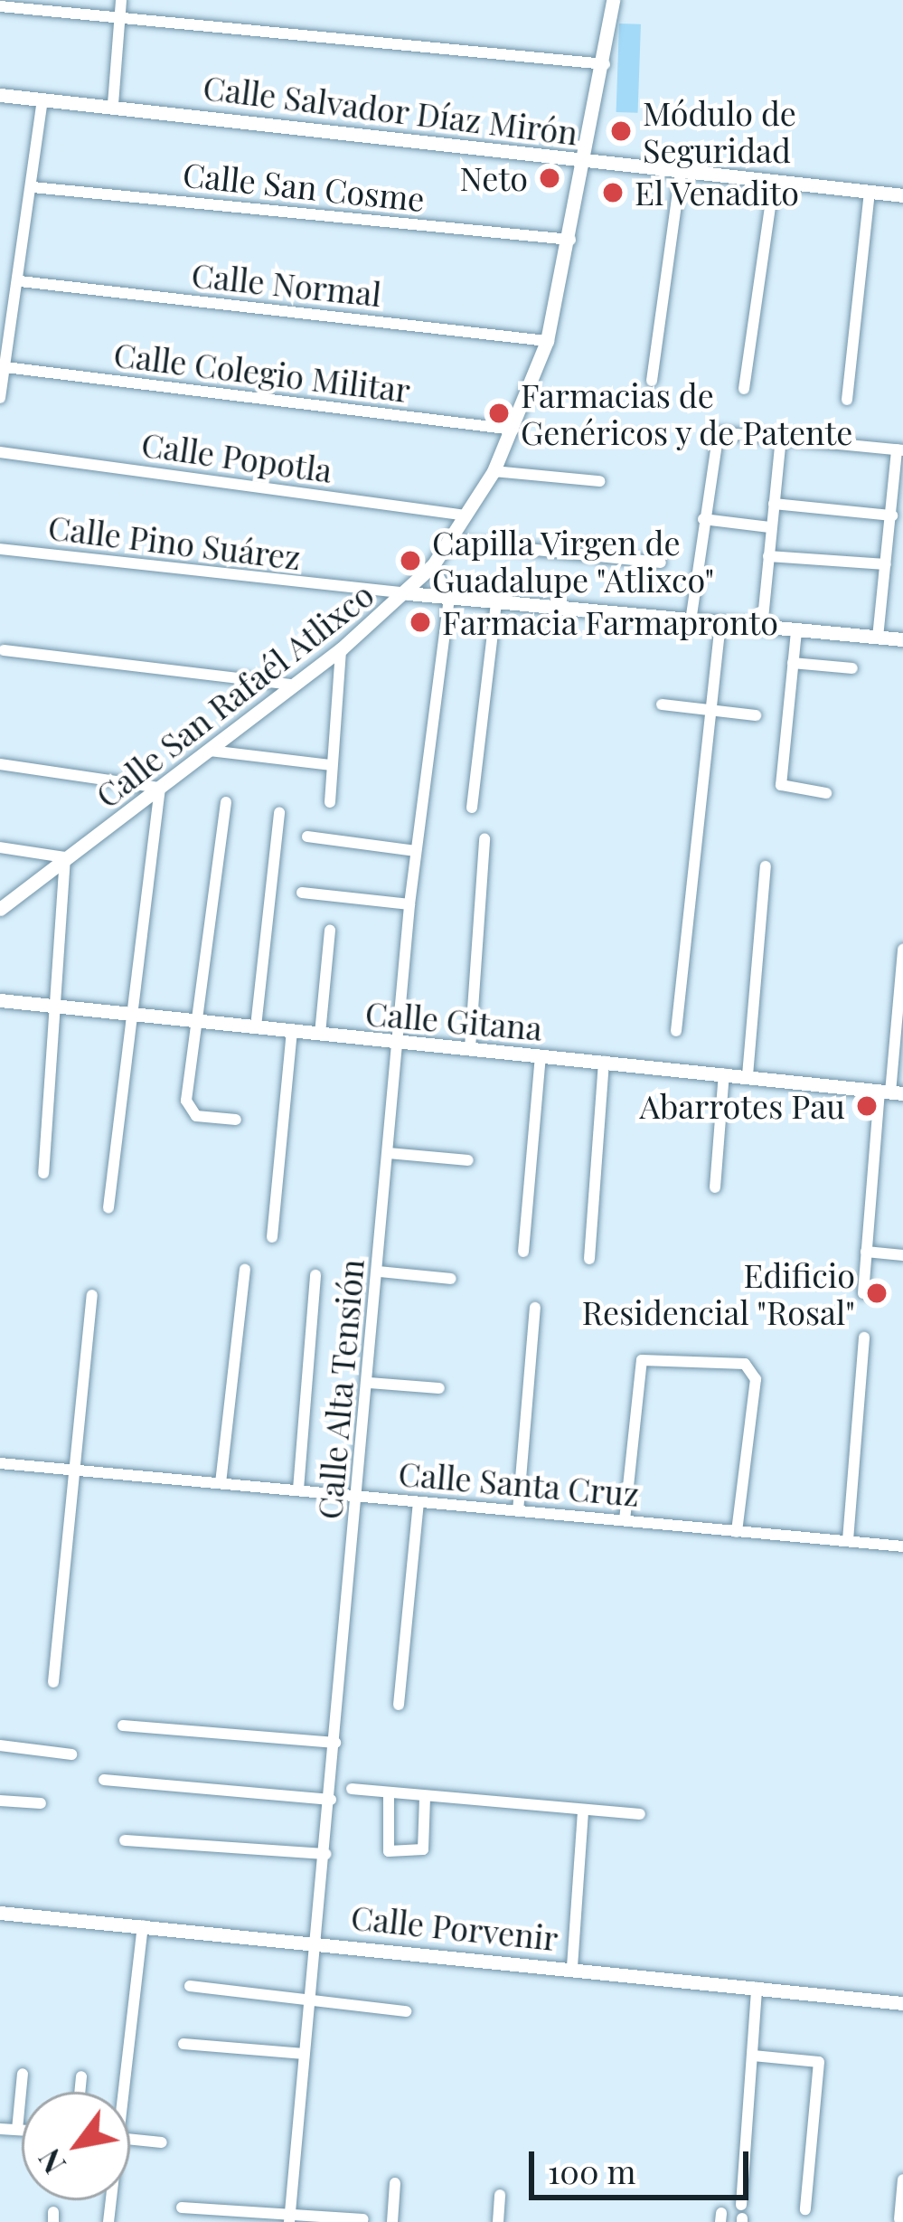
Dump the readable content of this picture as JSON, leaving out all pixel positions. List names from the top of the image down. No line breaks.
{"streets":{"street":["Calle Salvador Díaz Mirón","Calle San Cosme","Calle Normal","Calle Colegio Militar","Calle Popotla","Calle Pino Suárez","Calle San Rafaél Atlixco","Calle Gitana","Calle Alta Tensión","Calle Santa Cruz","Calle Porvenir"]},"crossings":[["Calle Salvador Díaz Mirón","Calle San Rafaél Atlixco"],["Calle San Cosme","Calle San Rafaél Atlixco"],["Calle Normal","Calle San Rafaél Atlixco"],["Calle Colegio Militar","Calle San Rafaél Atlixco"],["Calle Popotla","Calle San Rafaél Atlixco"],["Calle Pino Suárez","Calle San Rafaél Atlixco"],["Calle Gitana","Calle Alta Tensión"],["Calle Alta Tensión","Calle Santa Cruz"],["Calle Alta Tensión","Calle Porvenir"]],"places":["Módulo de Seguridad","Neto","El Venadito","Farmacias de Genéricos y de Patente","Capilla Virgen de Guadalupe \"Atlixco\"","Farmacia Farmapronto","Abarrotes Pau","Edificio Residencial \"Rosal\""],"scale_bar":"100 m","north":"bottom left"}
